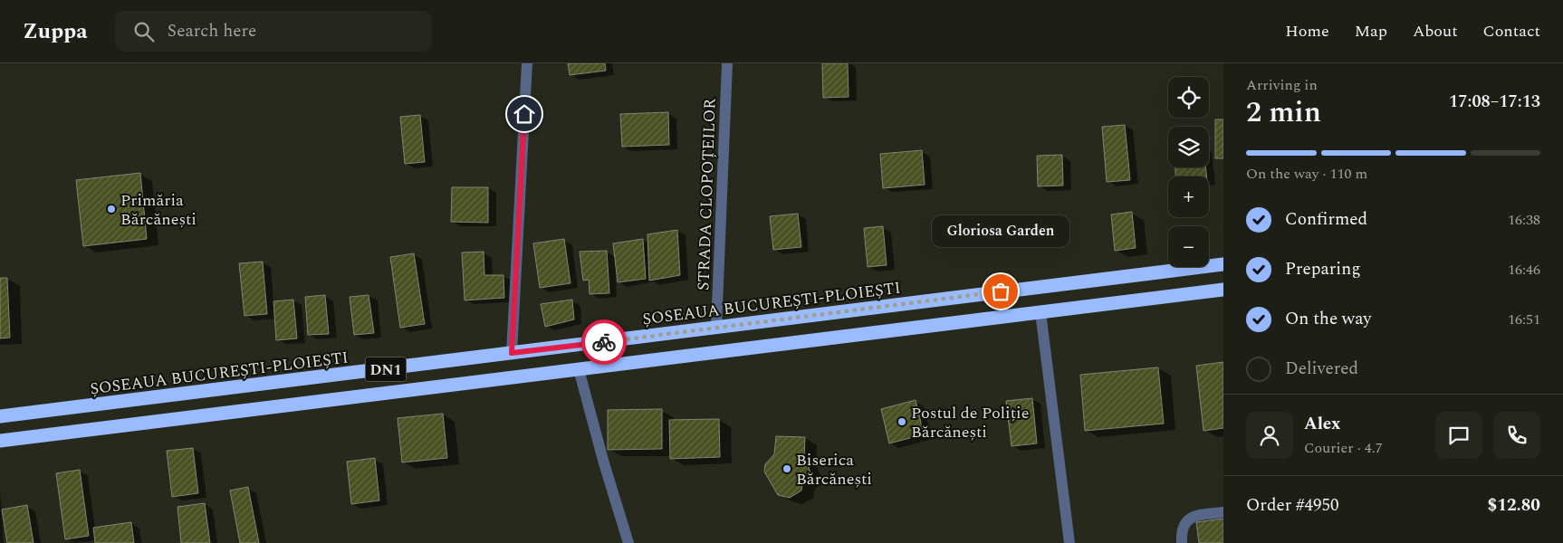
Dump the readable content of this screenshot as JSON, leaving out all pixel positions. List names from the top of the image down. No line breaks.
{"streets":{"highway":["ȘOSEAUA BUCUREȘTI-PLOIEȘTI","DN1"],"street":["STRADA CLOPOȚEILOR"]},"crossings":[["STRADA CLOPOȚEILOR","ȘOSEAUA BUCUREȘTI-PLOIEȘTI"]],"places":["Primăria Bărcănești","Gloriosa Garden","Postul de Poliție Bărcănești","Biserica Bărcănești"],"page":{"header":"Zuppa","search":"Search here","nav":["Home","Map","About","Contact"],"heading":["2 min","Arriving in","17:08–17:13"],"panel":["Alex","Courier · 4.7","Order #4950","$12.80"],"map_buttons":["+","−"],"bar":"On the way · 110 m","list":[["Confirmed","16:38"],["Preparing","16:46"],["On the way","16:51"],"Delivered"],"bubble":"Gloriosa Garden"}}
